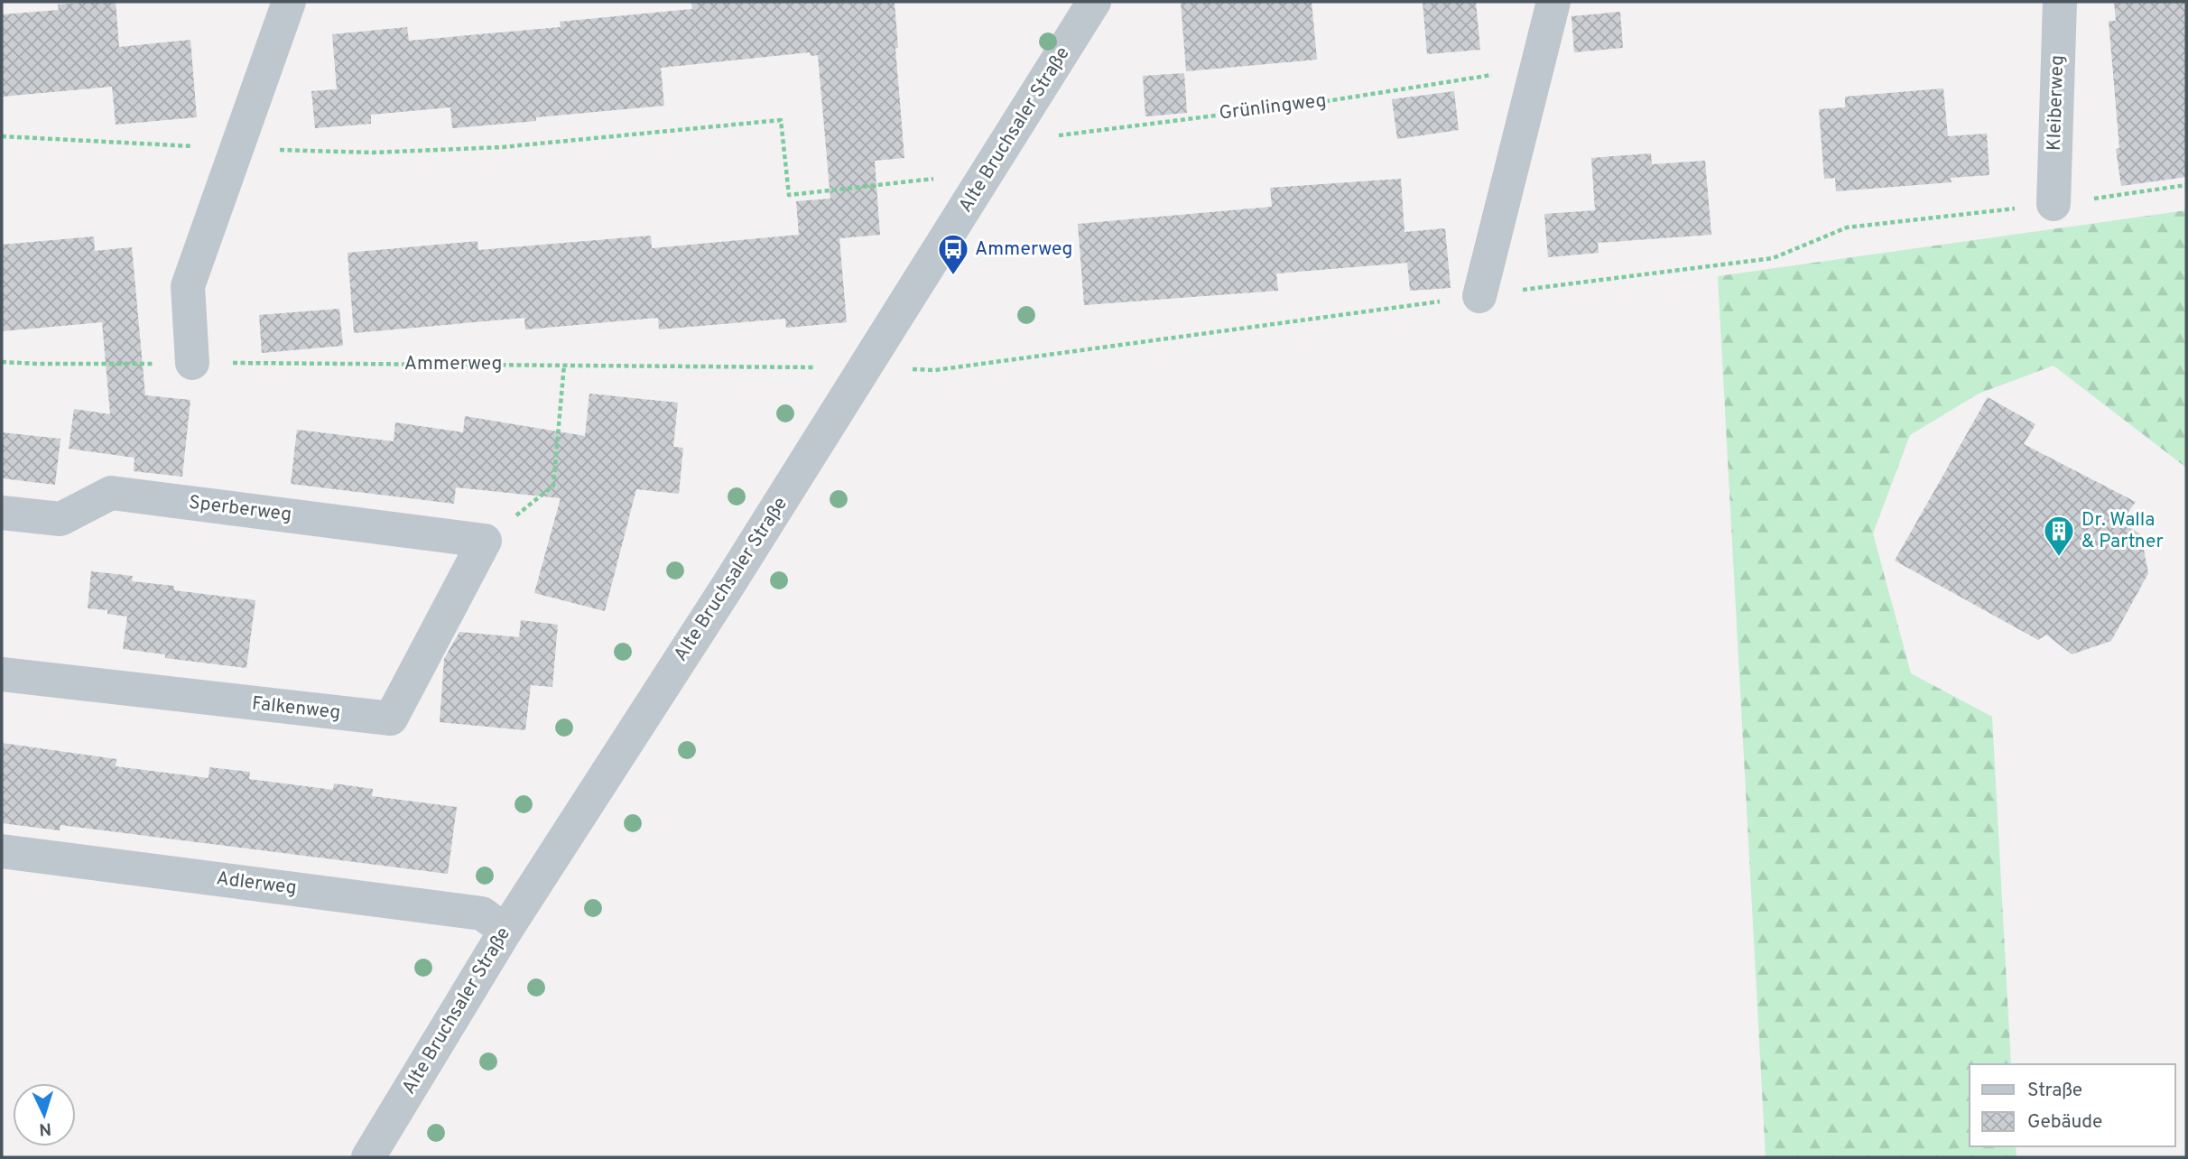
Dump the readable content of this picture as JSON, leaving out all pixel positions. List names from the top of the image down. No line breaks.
{"streets":{"street":["Kleiberweg","Alte Bruchsaler Straße","Sperberweg","Falkenweg","Adlerweg"],"path":["Grünlingweg","Ammerweg"]},"crossings":[["Grünlingweg","Alte Bruchsaler Straße"],["Alte Bruchsaler Straße","Ammerweg"],["Alte Bruchsaler Straße","Adlerweg"],["Sperberweg","Falkenweg"]],"places":{"bus stop":["Ammerweg"],"building":["Dr. Walla & Partner"]},"legend":["Straße","Gebäude"],"north":"bottom"}
